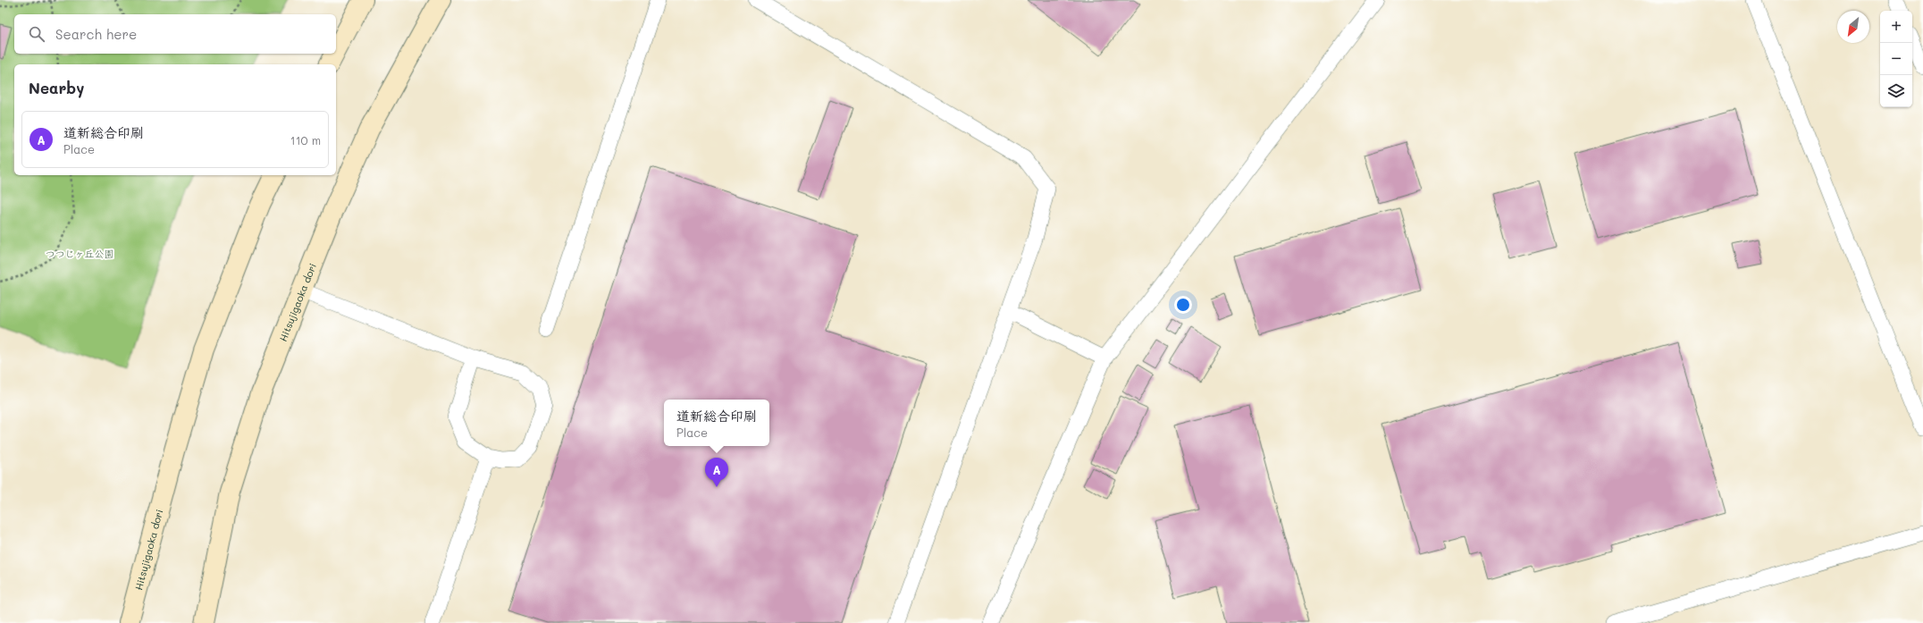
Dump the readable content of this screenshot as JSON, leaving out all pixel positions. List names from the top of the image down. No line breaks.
{"streets":{"main road":["Hitsujigaoka dori"]},"parks":["つつじヶ丘公園"],"north":"bottom left","page":{"map_buttons":["+","−"],"search":"Search here","heading":"Nearby","list":[{"mark":"A","name":"道新総合印刷","note":"Place","value":"110 m"}],"popup":["道新総合印刷","Place"],"pins":"A"}}
